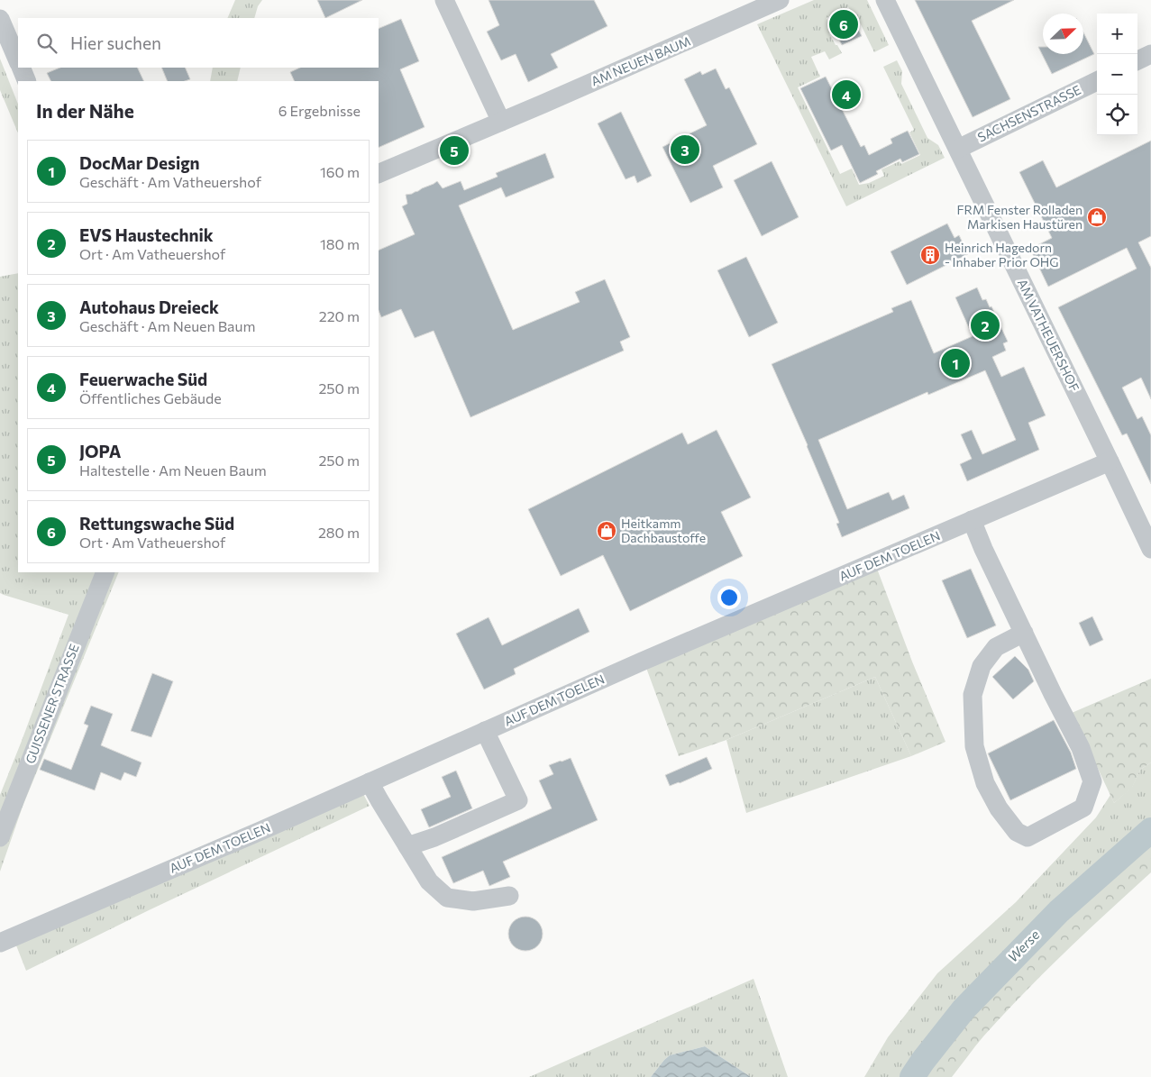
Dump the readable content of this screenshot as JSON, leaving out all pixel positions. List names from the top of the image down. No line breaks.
{"streets":{"street":["AM NEUEN BAUM","SACHSENSTRASSE","AM VATHEUERSHOF","AUF DEM TOELEN","GUISSENER STRASSE"]},"crossings":[["SACHSENSTRASSE","AM VATHEUERSHOF"],["AM VATHEUERSHOF","AUF DEM TOELEN"]],"water":["Werse"],"places":{"shop":["FRM Fenster Rolladen Markisen Haustüren","Heitkamm Dachbaustoffe"],"building":["Heinrich Hagedorn - Inhaber Prior OHG"]},"north":"top right","page":{"pins":["6","4","3","5","2","1"],"map_buttons":["+","−"],"search":"Hier suchen","heading":["In der Nähe","6 Ergebnisse"],"list":[{"mark":"1","name":"DocMar Design","note":"Geschäft · Am Vatheuershof","value":"160 m"},{"mark":"2","name":"EVS Haustechnik","note":"Ort · Am Vatheuershof","value":"180 m"},{"mark":"3","name":"Autohaus Dreieck","note":"Geschäft · Am Neuen Baum","value":"220 m"},{"mark":"4","name":"Feuerwache Süd","note":"Öffentliches Gebäude","value":"250 m"},{"mark":"5","name":"JOPA","note":"Haltestelle · Am Neuen Baum","value":"250 m"},{"mark":"6","name":"Rettungswache Süd","note":"Ort · Am Vatheuershof","value":"280 m"}]}}
